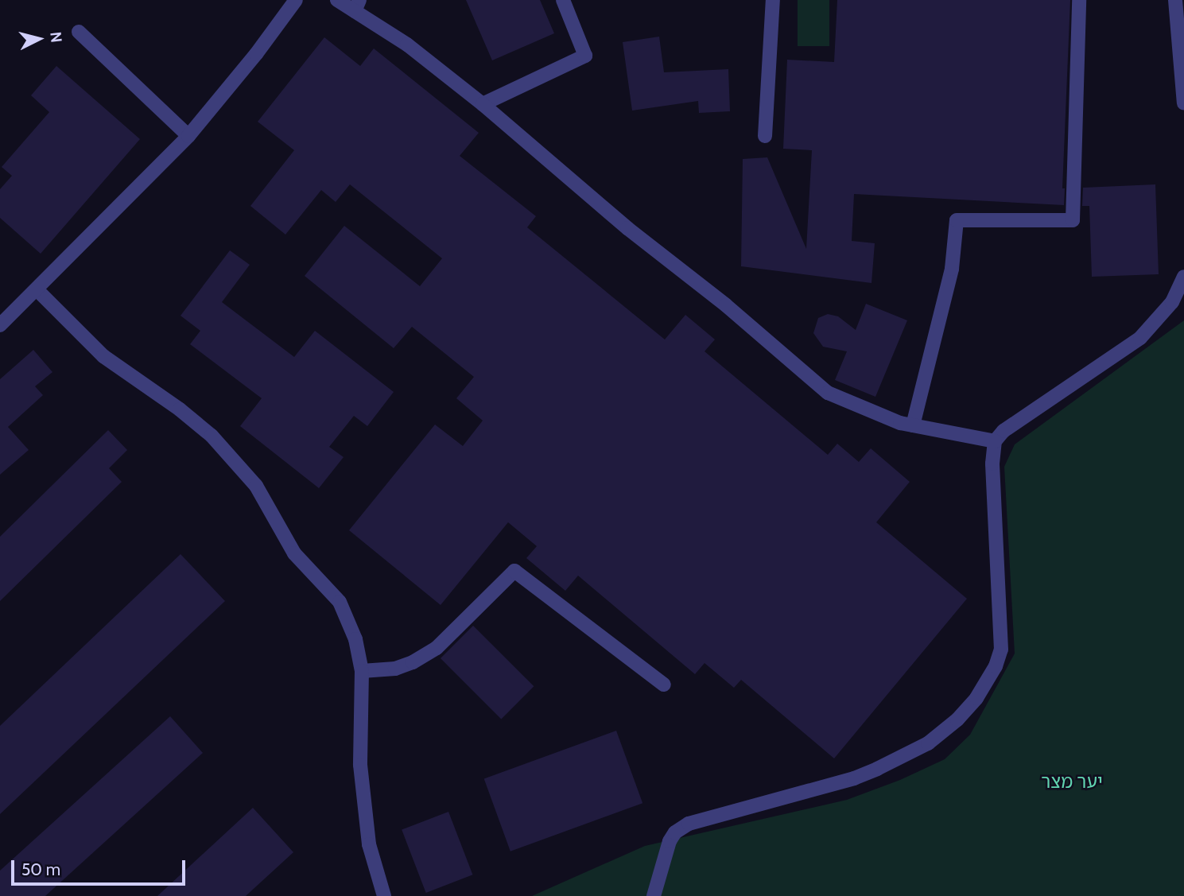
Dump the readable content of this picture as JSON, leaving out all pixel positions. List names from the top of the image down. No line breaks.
{"parks":["יער מצר"],"scale_bar":"50 m","north":"right"}
